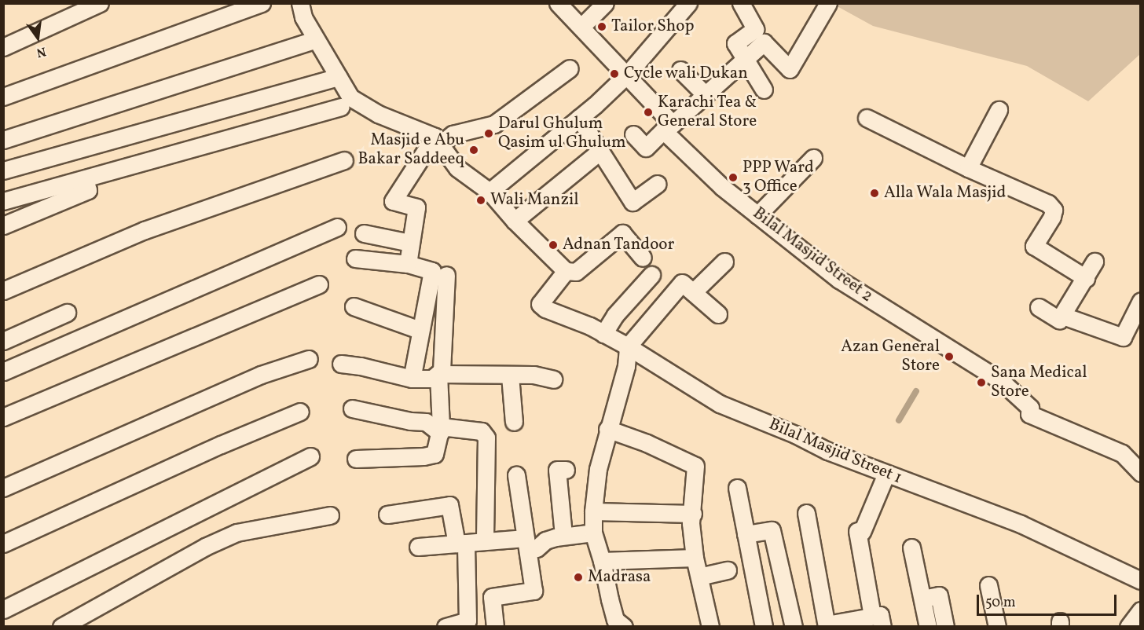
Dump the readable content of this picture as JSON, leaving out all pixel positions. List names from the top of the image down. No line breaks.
{"streets":{"street":["Bilal Masjid Street 2","Bilal Masjid Street 1"]},"places":["Tailor Shop","Cycle wali Dukan","Karachi Tea & General Store","Darul Ghulum Qasim ul Ghulum","Masjid e Abu Bakar Saddeeq","PPP Ward 3 Office","Alla Wala Masjid","Wali Manzil","Adnan Tandoor","Azan General Store","Sana Medical Store","Madrasa"],"scale_bar":"50 m","north":"bottom"}
